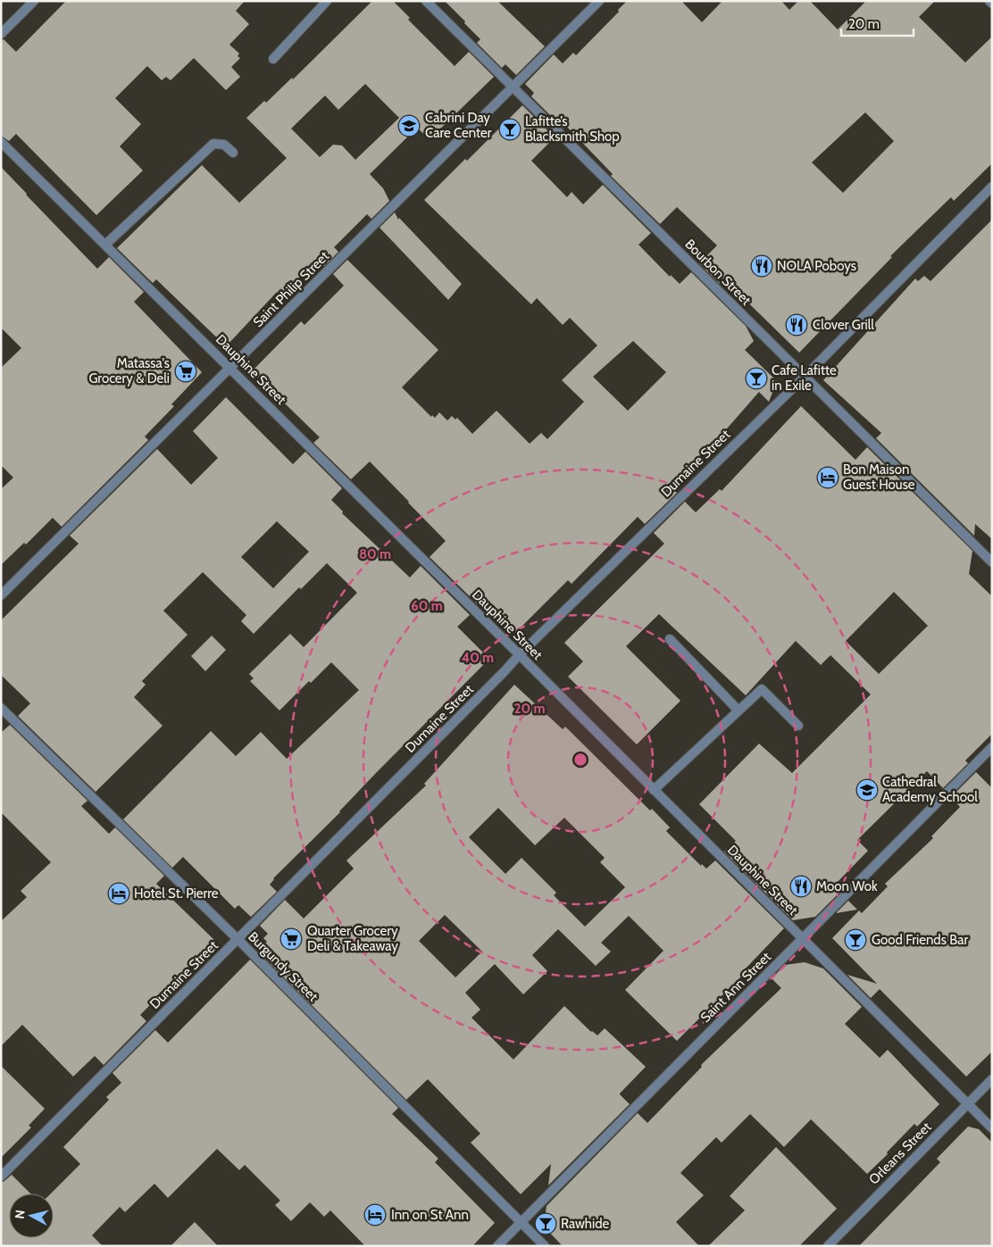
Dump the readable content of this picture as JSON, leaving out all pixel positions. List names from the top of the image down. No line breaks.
{"streets":{"street":["Bourbon Street","Saint Philip Street","Dauphine Street","Dumaine Street","Burgundy Street","Saint Ann Street","Orleans Street"]},"crossings":[["Bourbon Street","Saint Philip Street"],["Bourbon Street","Dumaine Street"],["Saint Philip Street","Dauphine Street"],["Dauphine Street","Dumaine Street"],["Dauphine Street","Saint Ann Street"],["Dauphine Street","Orleans Street"],["Dumaine Street","Burgundy Street"],["Burgundy Street","Saint Ann Street"]],"places":{"school or university":["Cabrini Day Care Center","Cathedral Academy School"],"bar":["Lafitte’s Blacksmith Shop","Cafe Lafitte in Exile","Good Friends Bar","Rawhide"],"restaurant":["NOLA Poboys","Clover Grill","Moon Wok"],"supermarket":["Matassa's Grocery & Deli","Quarter Grocery Deli & Takeaway"],"hotel":["Bon Maison Guest House","Hotel St. Pierre","Inn on St Ann"]},"scale_bar":"20 m","north":"left","rings":["80 m","60 m","40 m","20 m"]}
